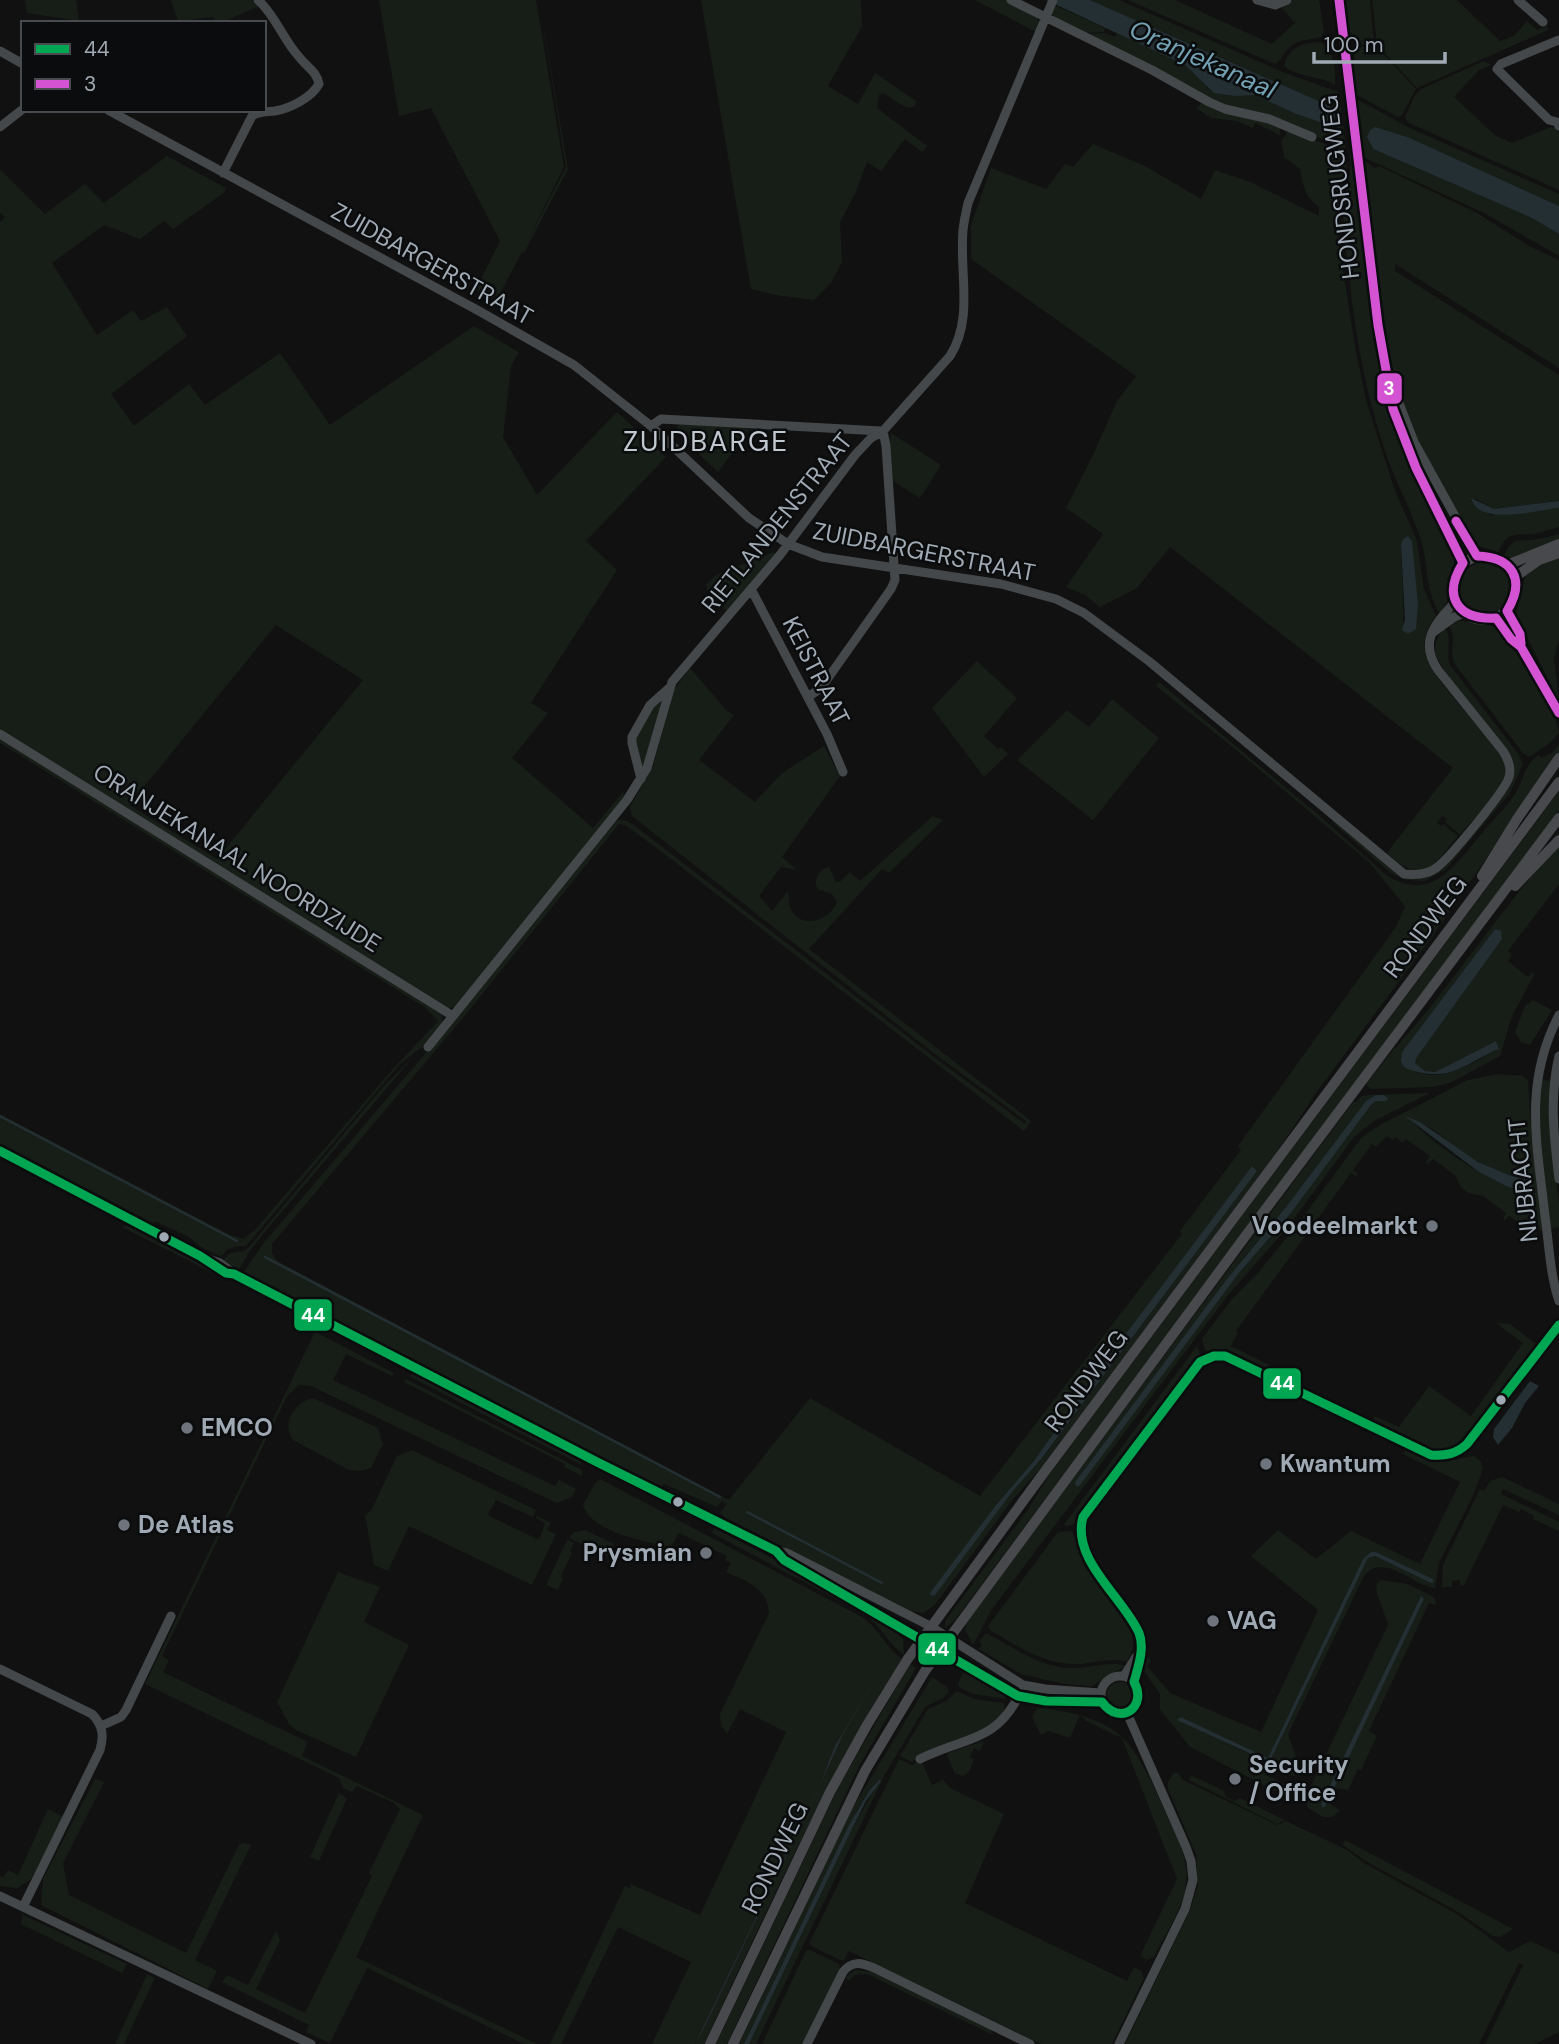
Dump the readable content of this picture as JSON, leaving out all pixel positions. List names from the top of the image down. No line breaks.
{"streets":{"main road":["RONDWEG"],"street":["HONDSRUGWEG","ZUIDBARGERSTRAAT","RIETLANDENSTRAAT","KEISTRAAT","ORANJEKANAAL NOORDZIJDE","NIJBRACHT"]},"crossings":[["ZUIDBARGERSTRAAT","RIETLANDENSTRAAT"],["RIETLANDENSTRAAT","KEISTRAAT"],["RIETLANDENSTRAAT","ORANJEKANAAL NOORDZIJDE"]],"districts":["ZUIDBARGE"],"water":["Oranjekanaal"],"places":["Voodeelmarkt","EMCO","Kwantum","De Atlas","Prysmian","VAG","Security / Office"],"lines":["transit line 3","transit line 44"],"legend":["44","3"],"scale_bar":"100 m"}
